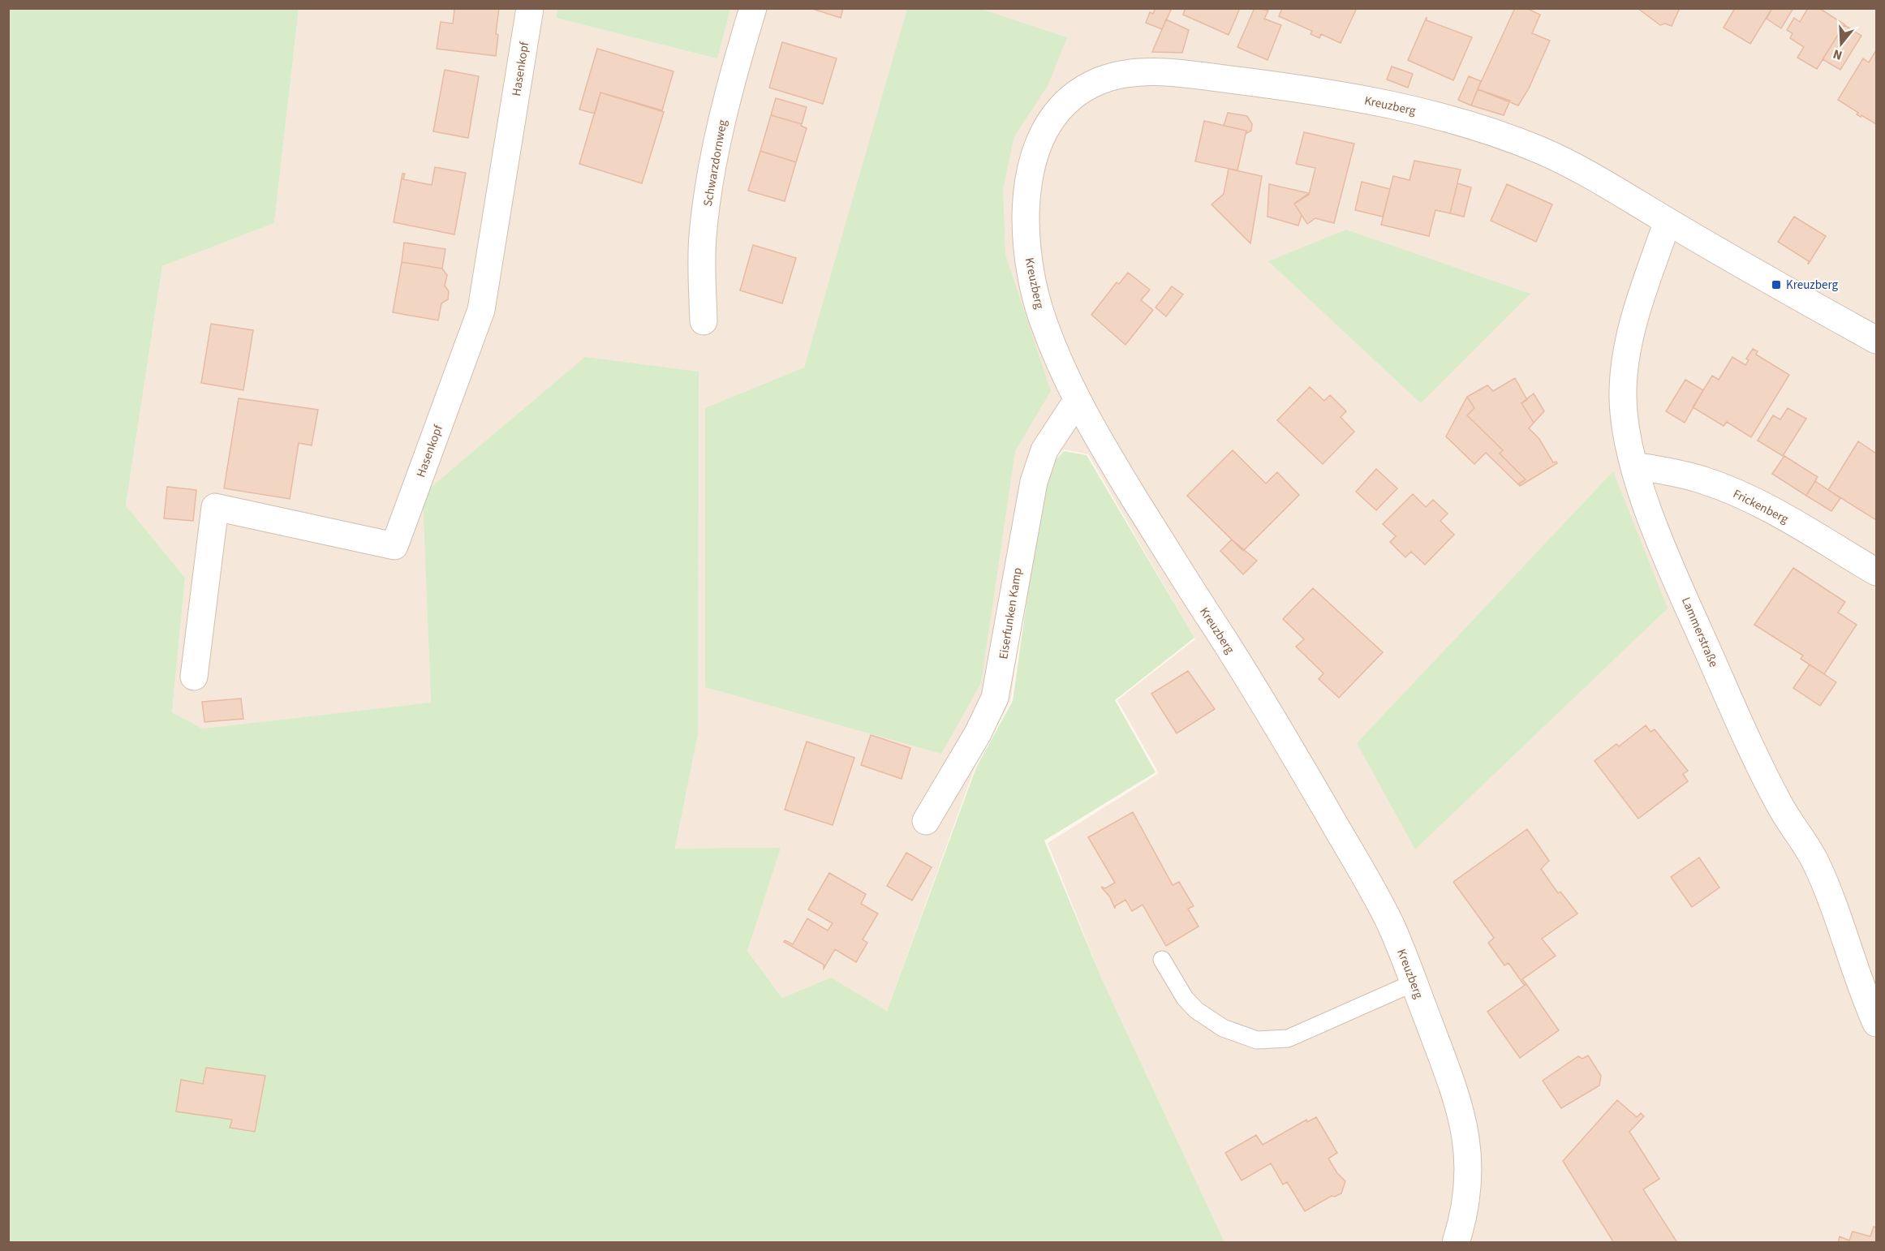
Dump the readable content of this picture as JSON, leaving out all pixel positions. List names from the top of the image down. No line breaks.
{"streets":{"street":["Hasenkopf","Kreuzberg","Schwarzdornweg","Frickenberg","Eiserfunken Kamp","Lammerstraße"]},"crossings":[["Kreuzberg","Eiserfunken Kamp"],["Kreuzberg","Lammerstraße"],["Frickenberg","Lammerstraße"]],"places":{"transit":["Kreuzberg"]},"north":"bottom"}
